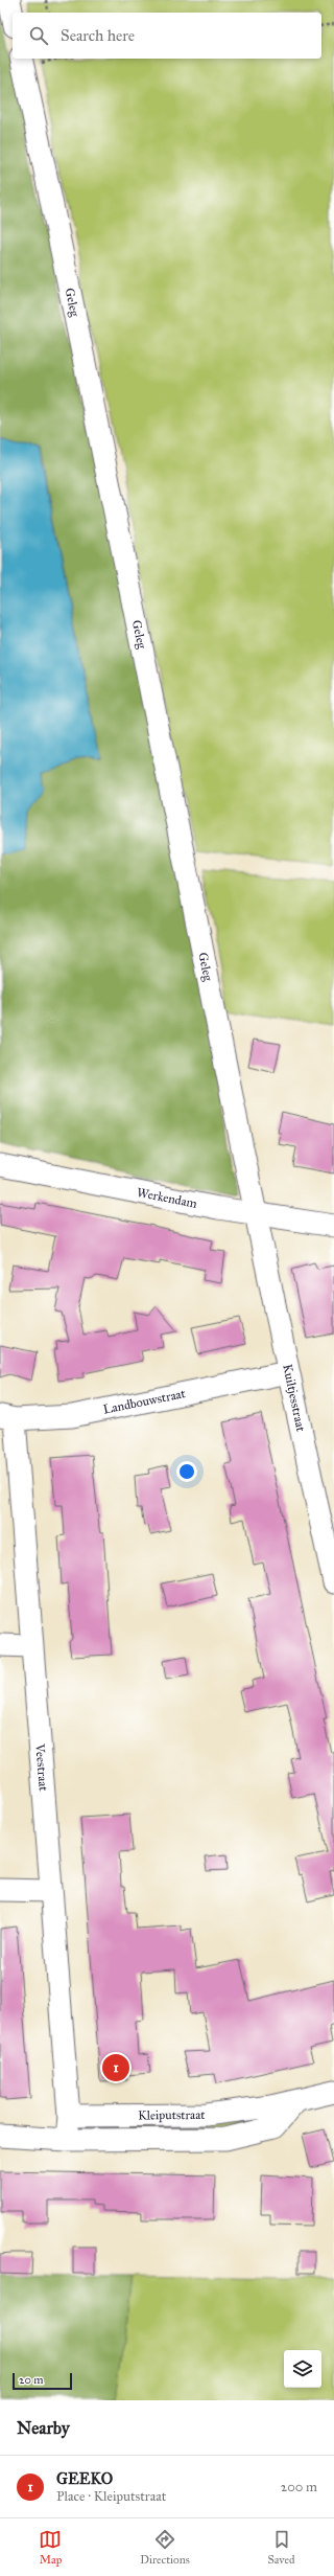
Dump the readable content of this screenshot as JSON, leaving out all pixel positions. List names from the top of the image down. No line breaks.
{"streets":{"street":["Geleg","Werkendam","Kuiltjesstraat","Landbouwstraat","Veestraat","Kleiputstraat"]},"crossings":[["Geleg","Werkendam"],["Geleg","Kuiltjesstraat"],["Werkendam","Kuiltjesstraat"],["Kuiltjesstraat","Landbouwstraat"],["Landbouwstraat","Veestraat"],["Veestraat","Kleiputstraat"]],"scale_bar":"20 m","page":{"search":"Search here","pins":"1","scale":"20 m","heading":"Nearby","list":[{"mark":"1","name":"GEEKO","note":"Place · Kleiputstraat","value":"200 m"}],"nav":["Map","Directions","Saved"]}}
